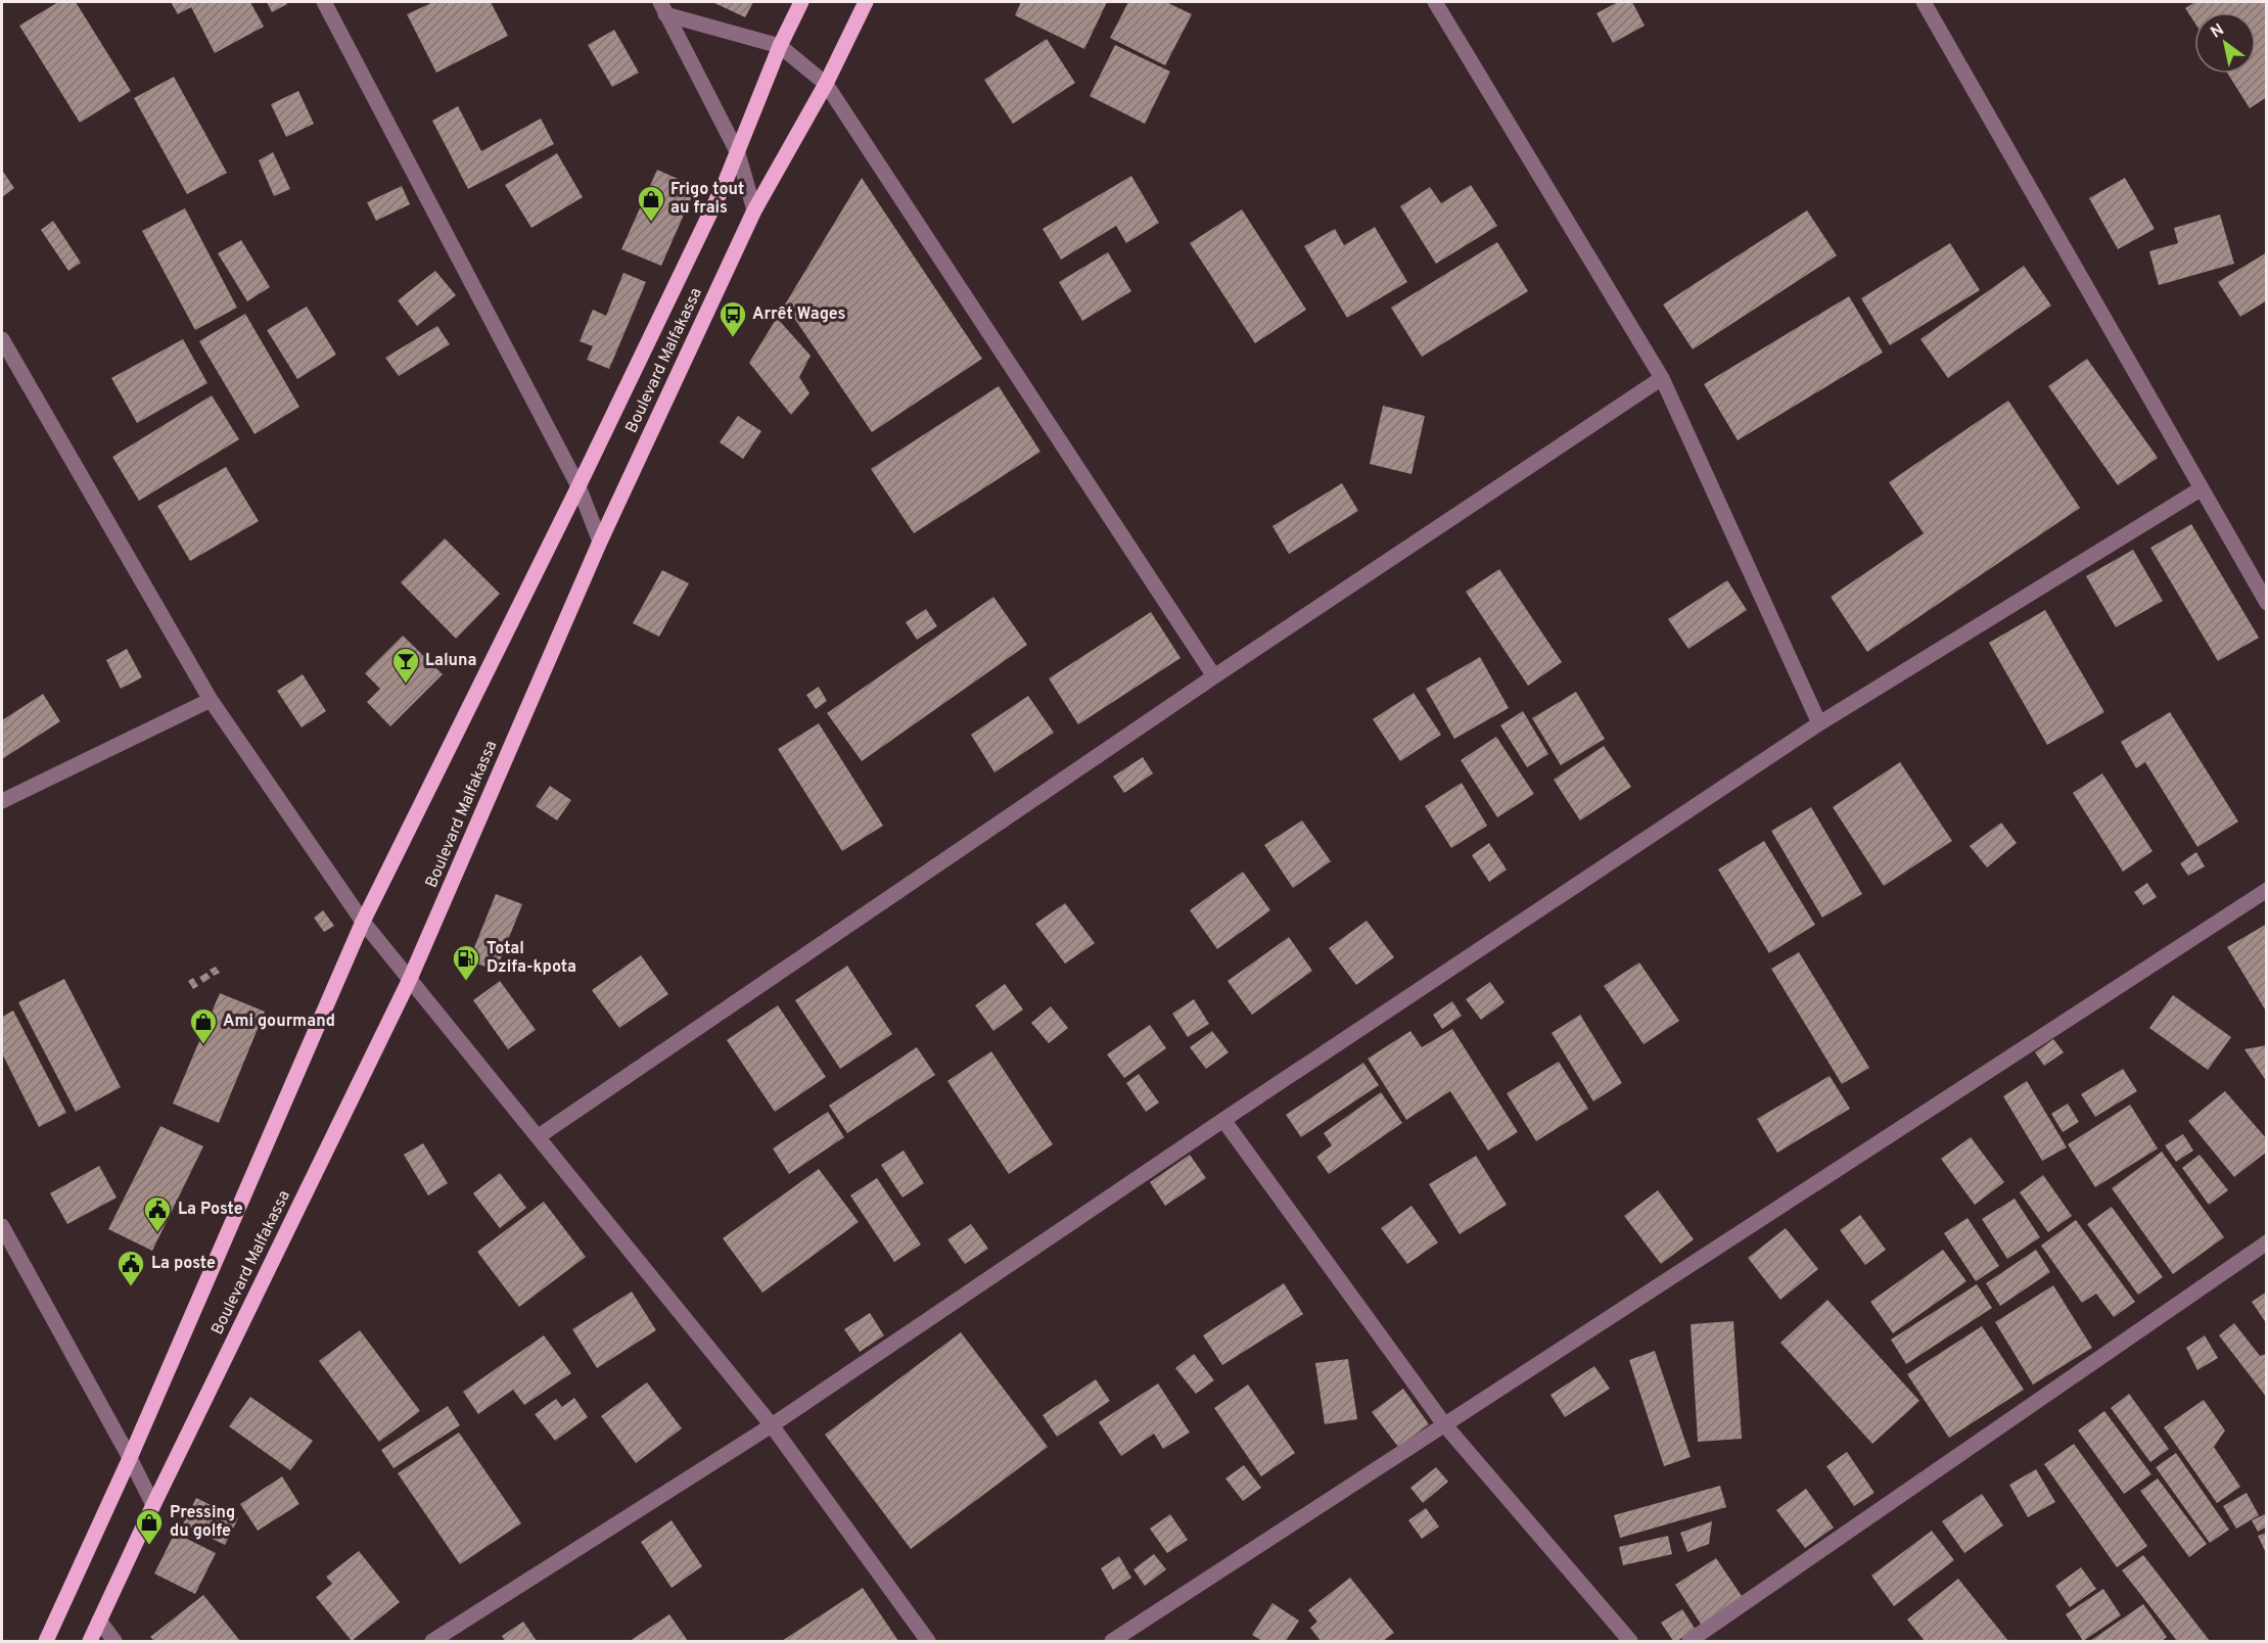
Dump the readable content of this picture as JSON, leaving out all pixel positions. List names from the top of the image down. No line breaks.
{"streets":{"main road":["Boulevard Malfakassa"]},"places":{"shop":["Frigo tout au frais","Ami gourmand","Pressing du golfe"],"bus stop":["Arrêt Wages"],"bar":["Laluna"],"fuel station":["Total Dzifa-kpota"],"public building":["La Poste","La poste"]},"north":"top left"}
